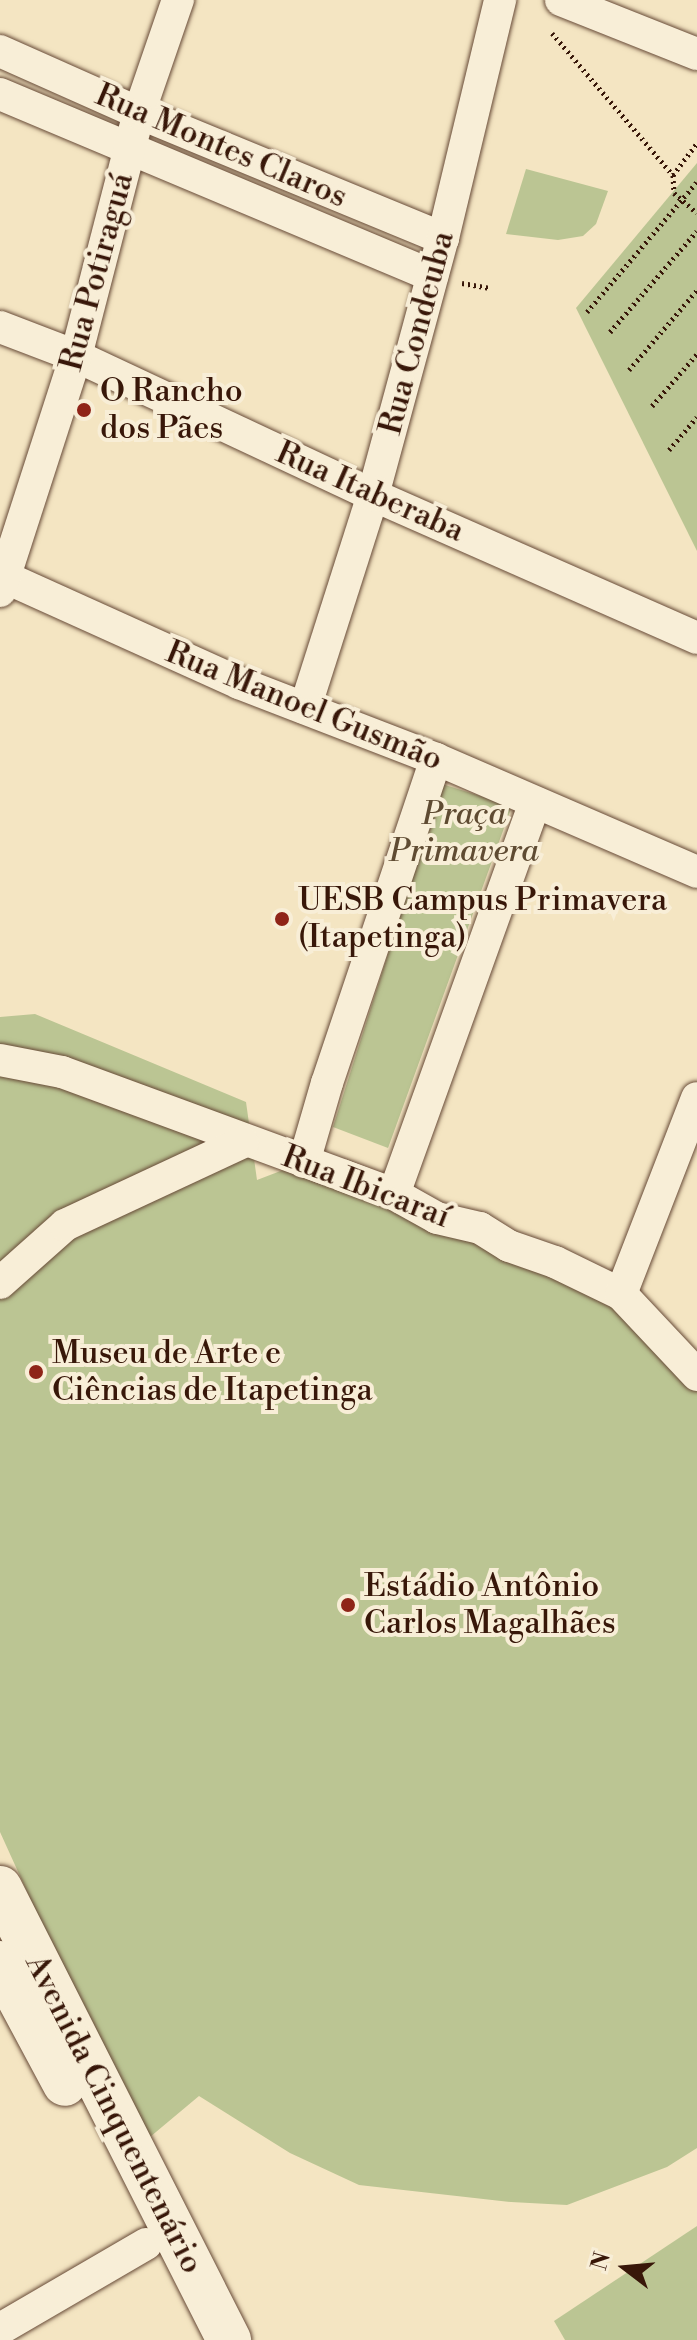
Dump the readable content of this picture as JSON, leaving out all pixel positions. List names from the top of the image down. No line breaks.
{"streets":{"main road":["Avenida Cinquentenário"],"street":["Rua Montes Claros","Rua Potiraguá","Rua Condeuba","Rua Itaberaba","Rua Manoel Gusmão","Rua Ibicaraí"]},"crossings":[["Rua Montes Claros","Rua Potiraguá"],["Rua Montes Claros","Rua Condeuba"],["Rua Potiraguá","Rua Itaberaba"],["Rua Potiraguá","Rua Manoel Gusmão"],["Rua Condeuba","Rua Itaberaba"],["Rua Condeuba","Rua Manoel Gusmão"]],"parks":["Praça Primavera"],"places":["O Rancho dos Pães","UESB Campus Primavera (Itapetinga)","Museu de Arte e Ciências de Itapetinga","Estádio Antônio Carlos Magalhães"],"north":"left"}
